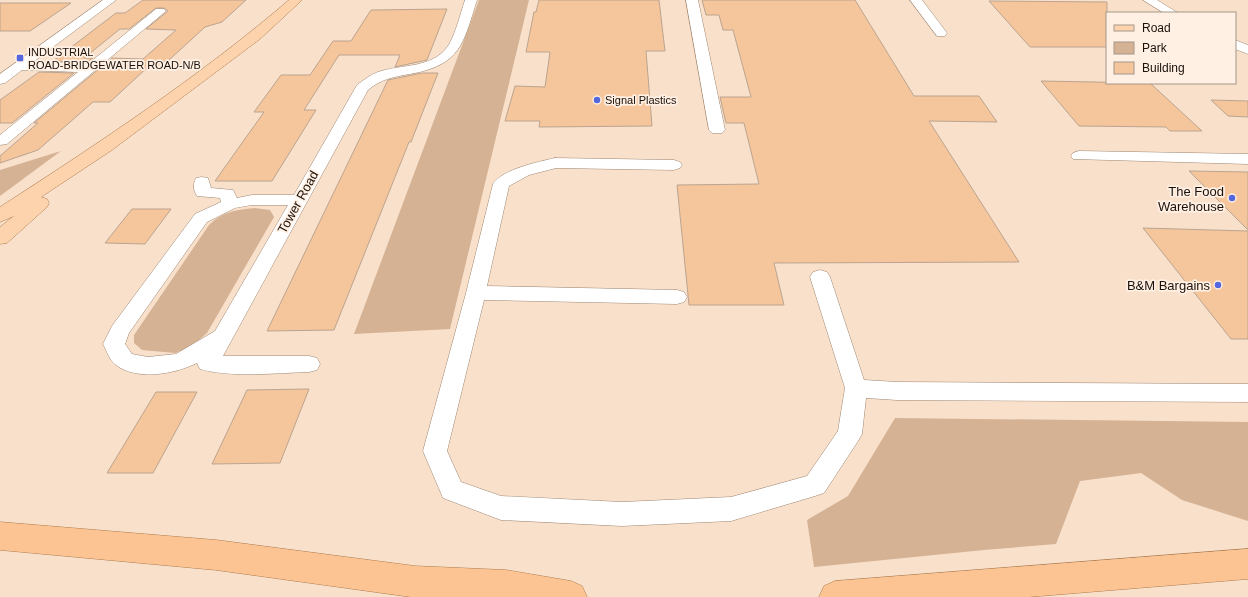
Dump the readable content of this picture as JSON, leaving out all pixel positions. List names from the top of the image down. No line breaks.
{"streets":{"street":["Tower Road"]},"places":{"transit":["INDUSTRIAL ROAD-BRIDGEWATER ROAD-N/B"],"other":["Signal Plastics","The Food Warehouse","B&M Bargains"]},"legend":["Road","Park","Building"]}
